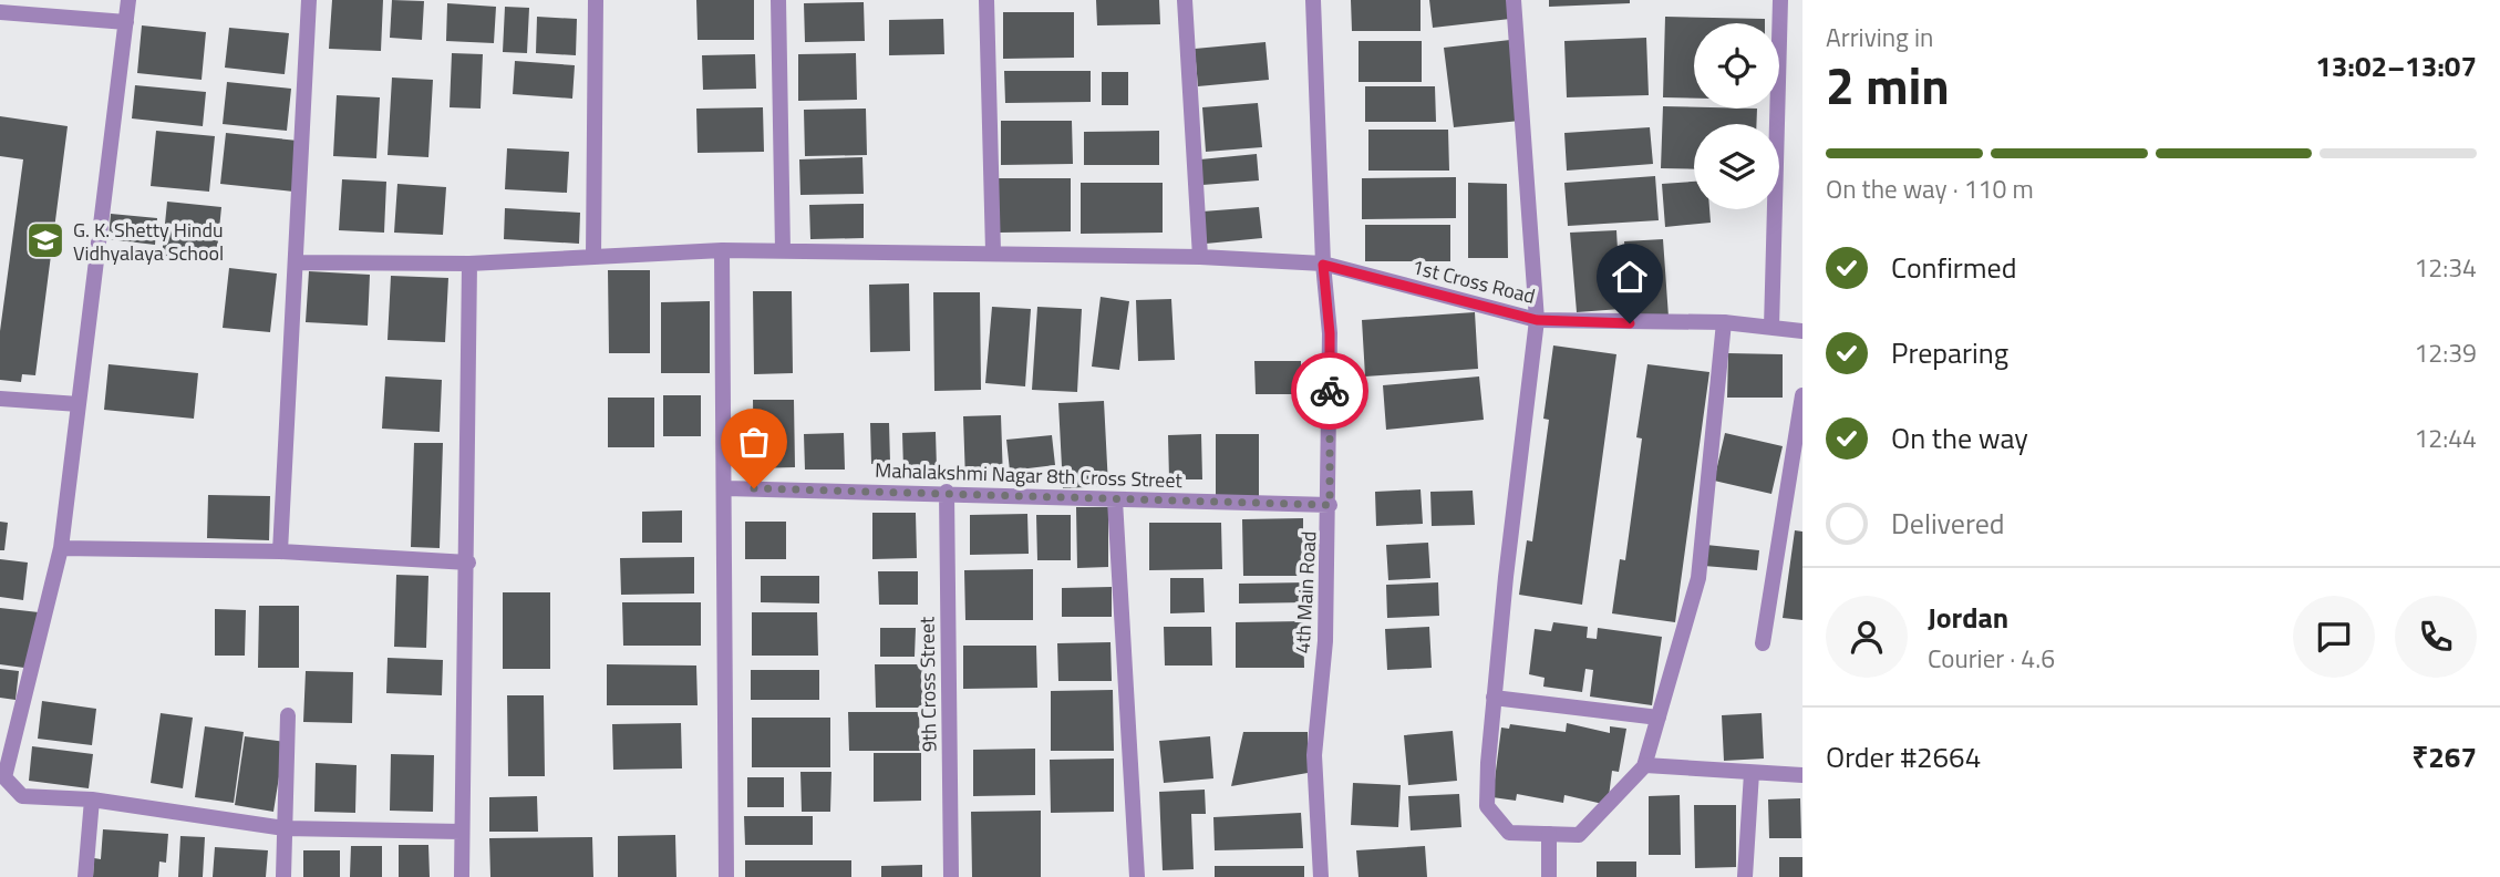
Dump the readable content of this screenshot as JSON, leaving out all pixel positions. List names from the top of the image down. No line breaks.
{"streets":{"street":["1st Cross Road","Mahalakshmi Nagar 8th Cross Street","4th Main Road","9th Cross Street"]},"crossings":[["1st Cross Road","4th Main Road"],["Mahalakshmi Nagar 8th Cross Street","4th Main Road"],["Mahalakshmi Nagar 8th Cross Street","9th Cross Street"]],"places":{"school or university":["G. K. Shetty Hindu Vidhyalaya School"]},"page":{"heading":["2 min","Arriving in","13:02–13:07"],"panel":["Jordan","Courier · 4.6","Order #2664","₹267"],"bar":"On the way · 110 m","list":[["Confirmed","12:34"],["Preparing","12:39"],["On the way","12:44"],"Delivered"]}}
